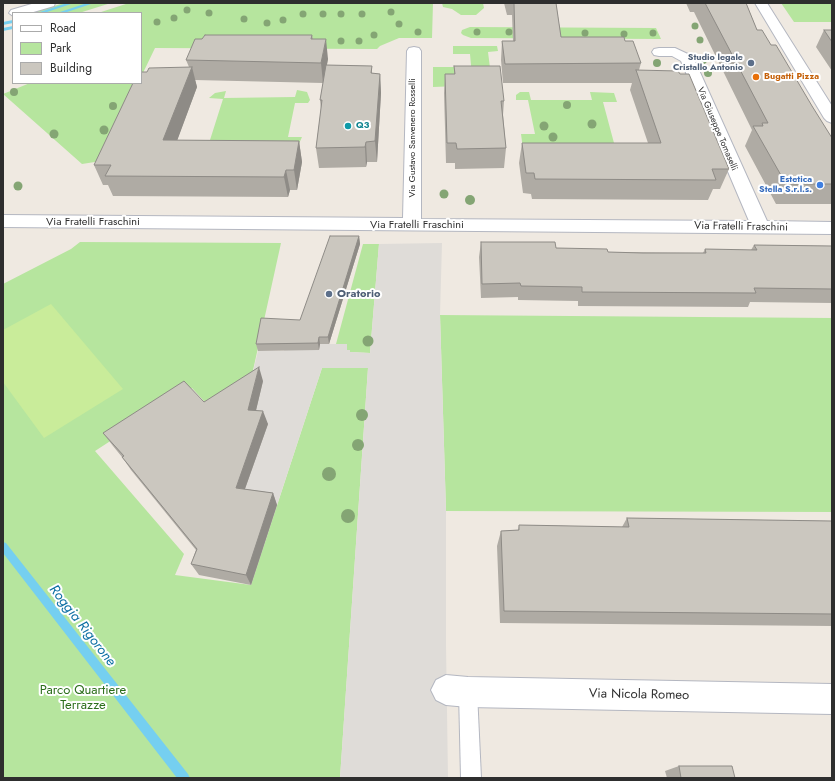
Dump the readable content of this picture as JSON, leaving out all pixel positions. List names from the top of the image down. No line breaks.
{"streets":{"street":["Via Giuseppe Tomaselli","Via Gustavo Sanvenero Rosselli","Via Fratelli Fraschini","Via Nicola Romeo"]},"crossings":[["Via Giuseppe Tomaselli","Via Fratelli Fraschini"],["Via Gustavo Sanvenero Rosselli","Via Fratelli Fraschini"]],"water":["Roggia Rigorone"],"parks":["Parco Quartiere Terrazze"],"places":["Studio legale Cristallo Antonio","Bugatti Pizza","Q3","Estetica Stella S.r.l.s.","Oratorio"],"legend":["Road","Park","Building"]}
